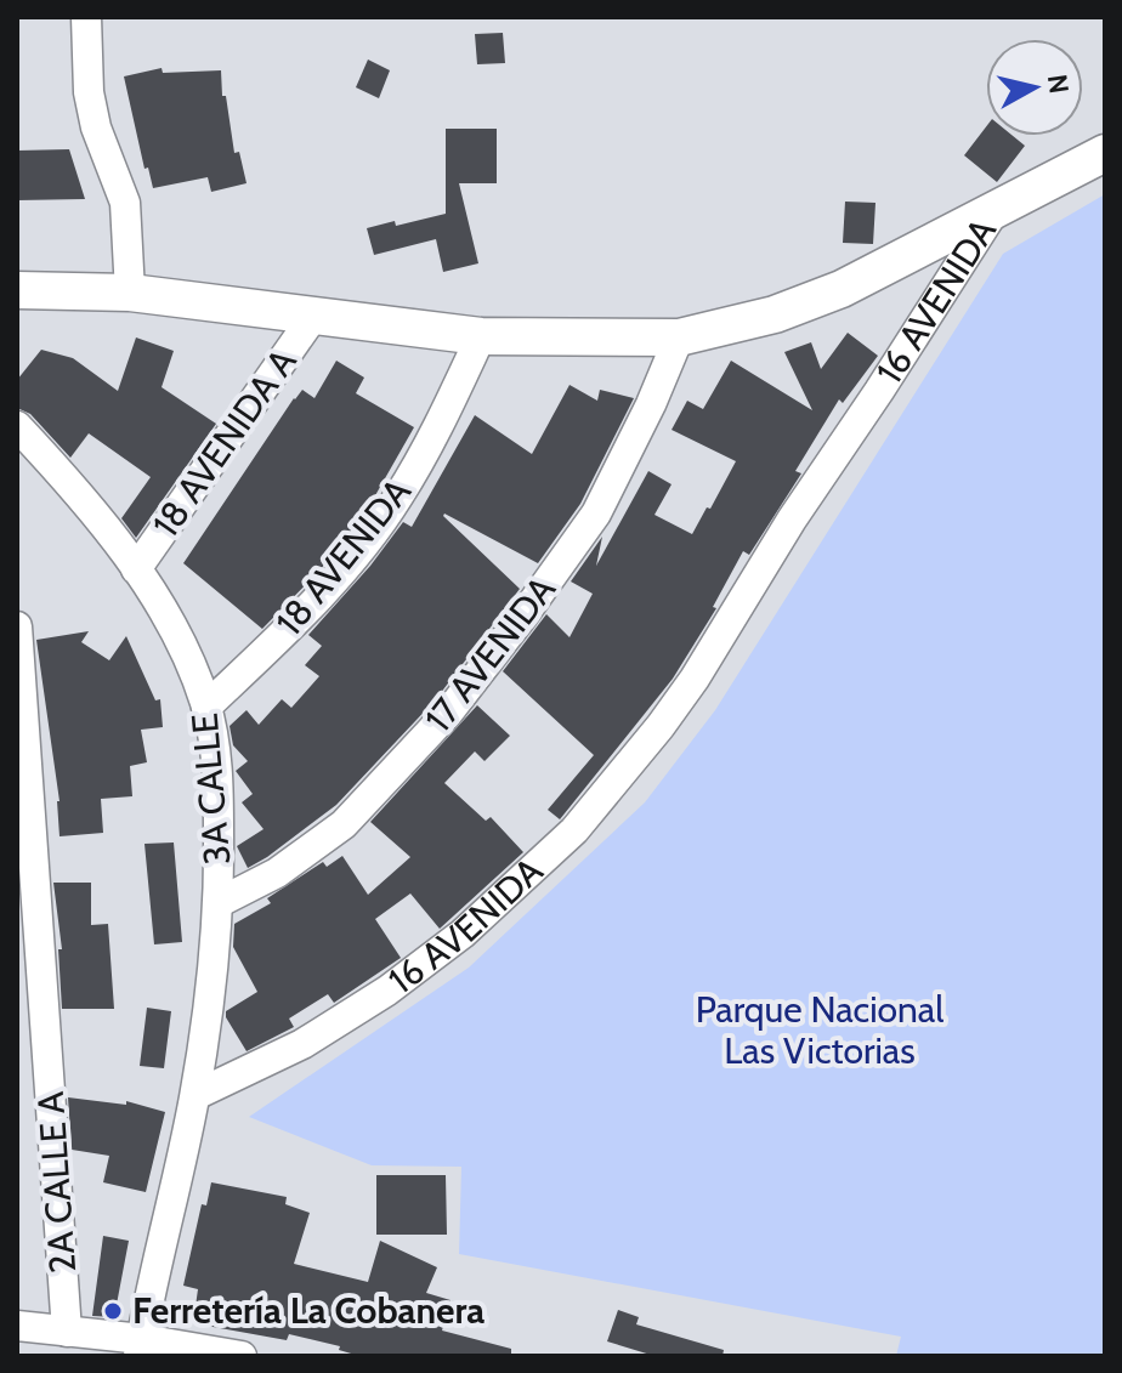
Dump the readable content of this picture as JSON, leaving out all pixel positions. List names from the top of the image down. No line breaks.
{"streets":{"main road":["16 AVENIDA"],"street":["18 AVENIDA A","18 AVENIDA","17 AVENIDA","3A CALLE","2A CALLE A"]},"crossings":[["16 AVENIDA","18 AVENIDA A"],["16 AVENIDA","18 AVENIDA"],["16 AVENIDA","17 AVENIDA"],["16 AVENIDA","3A CALLE"],["18 AVENIDA A","3A CALLE"],["18 AVENIDA","3A CALLE"],["17 AVENIDA","3A CALLE"]],"parks":["Parque Nacional Las Victorias"],"places":["Ferretería La Cobanera"],"north":"right"}
